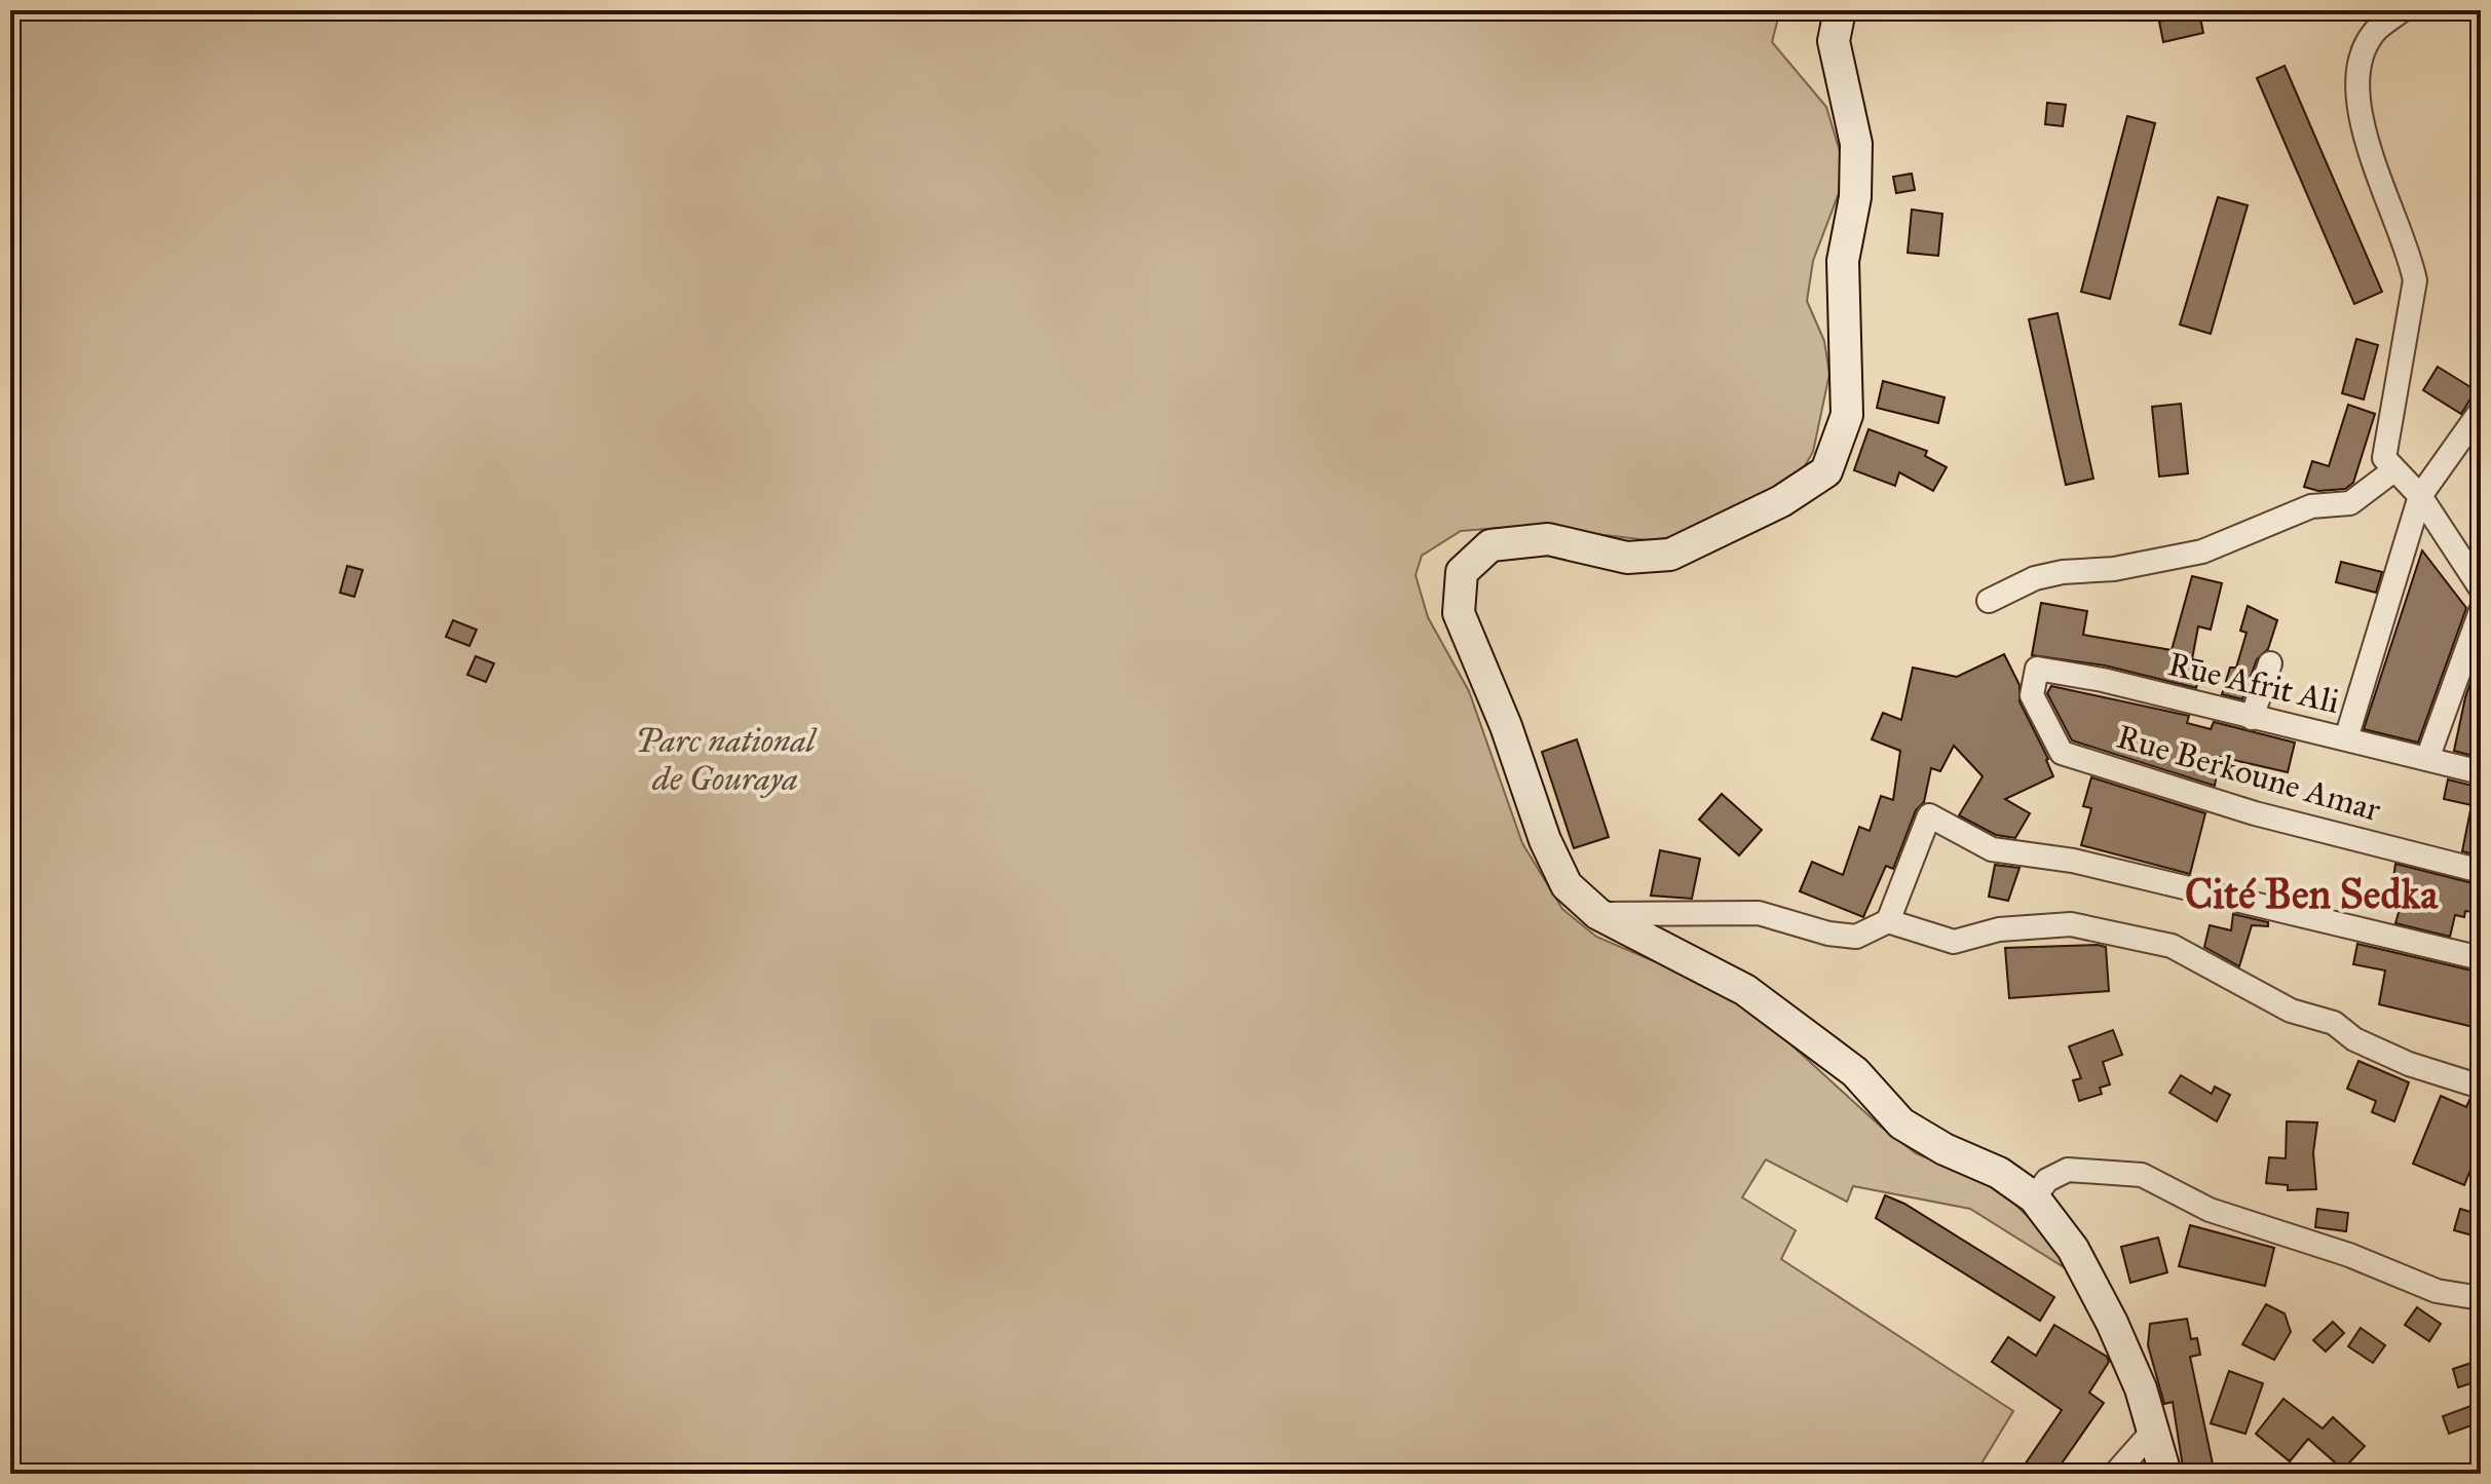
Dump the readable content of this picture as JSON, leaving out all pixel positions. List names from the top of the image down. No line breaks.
{"streets":{"street":["Rue Afrit Ali","Rue Berkoune Amar"]},"crossings":[["Rue Afrit Ali","Rue Berkoune Amar"]],"districts":["Cité Ben Sedka"],"parks":["Parc national de Gouraya"]}
